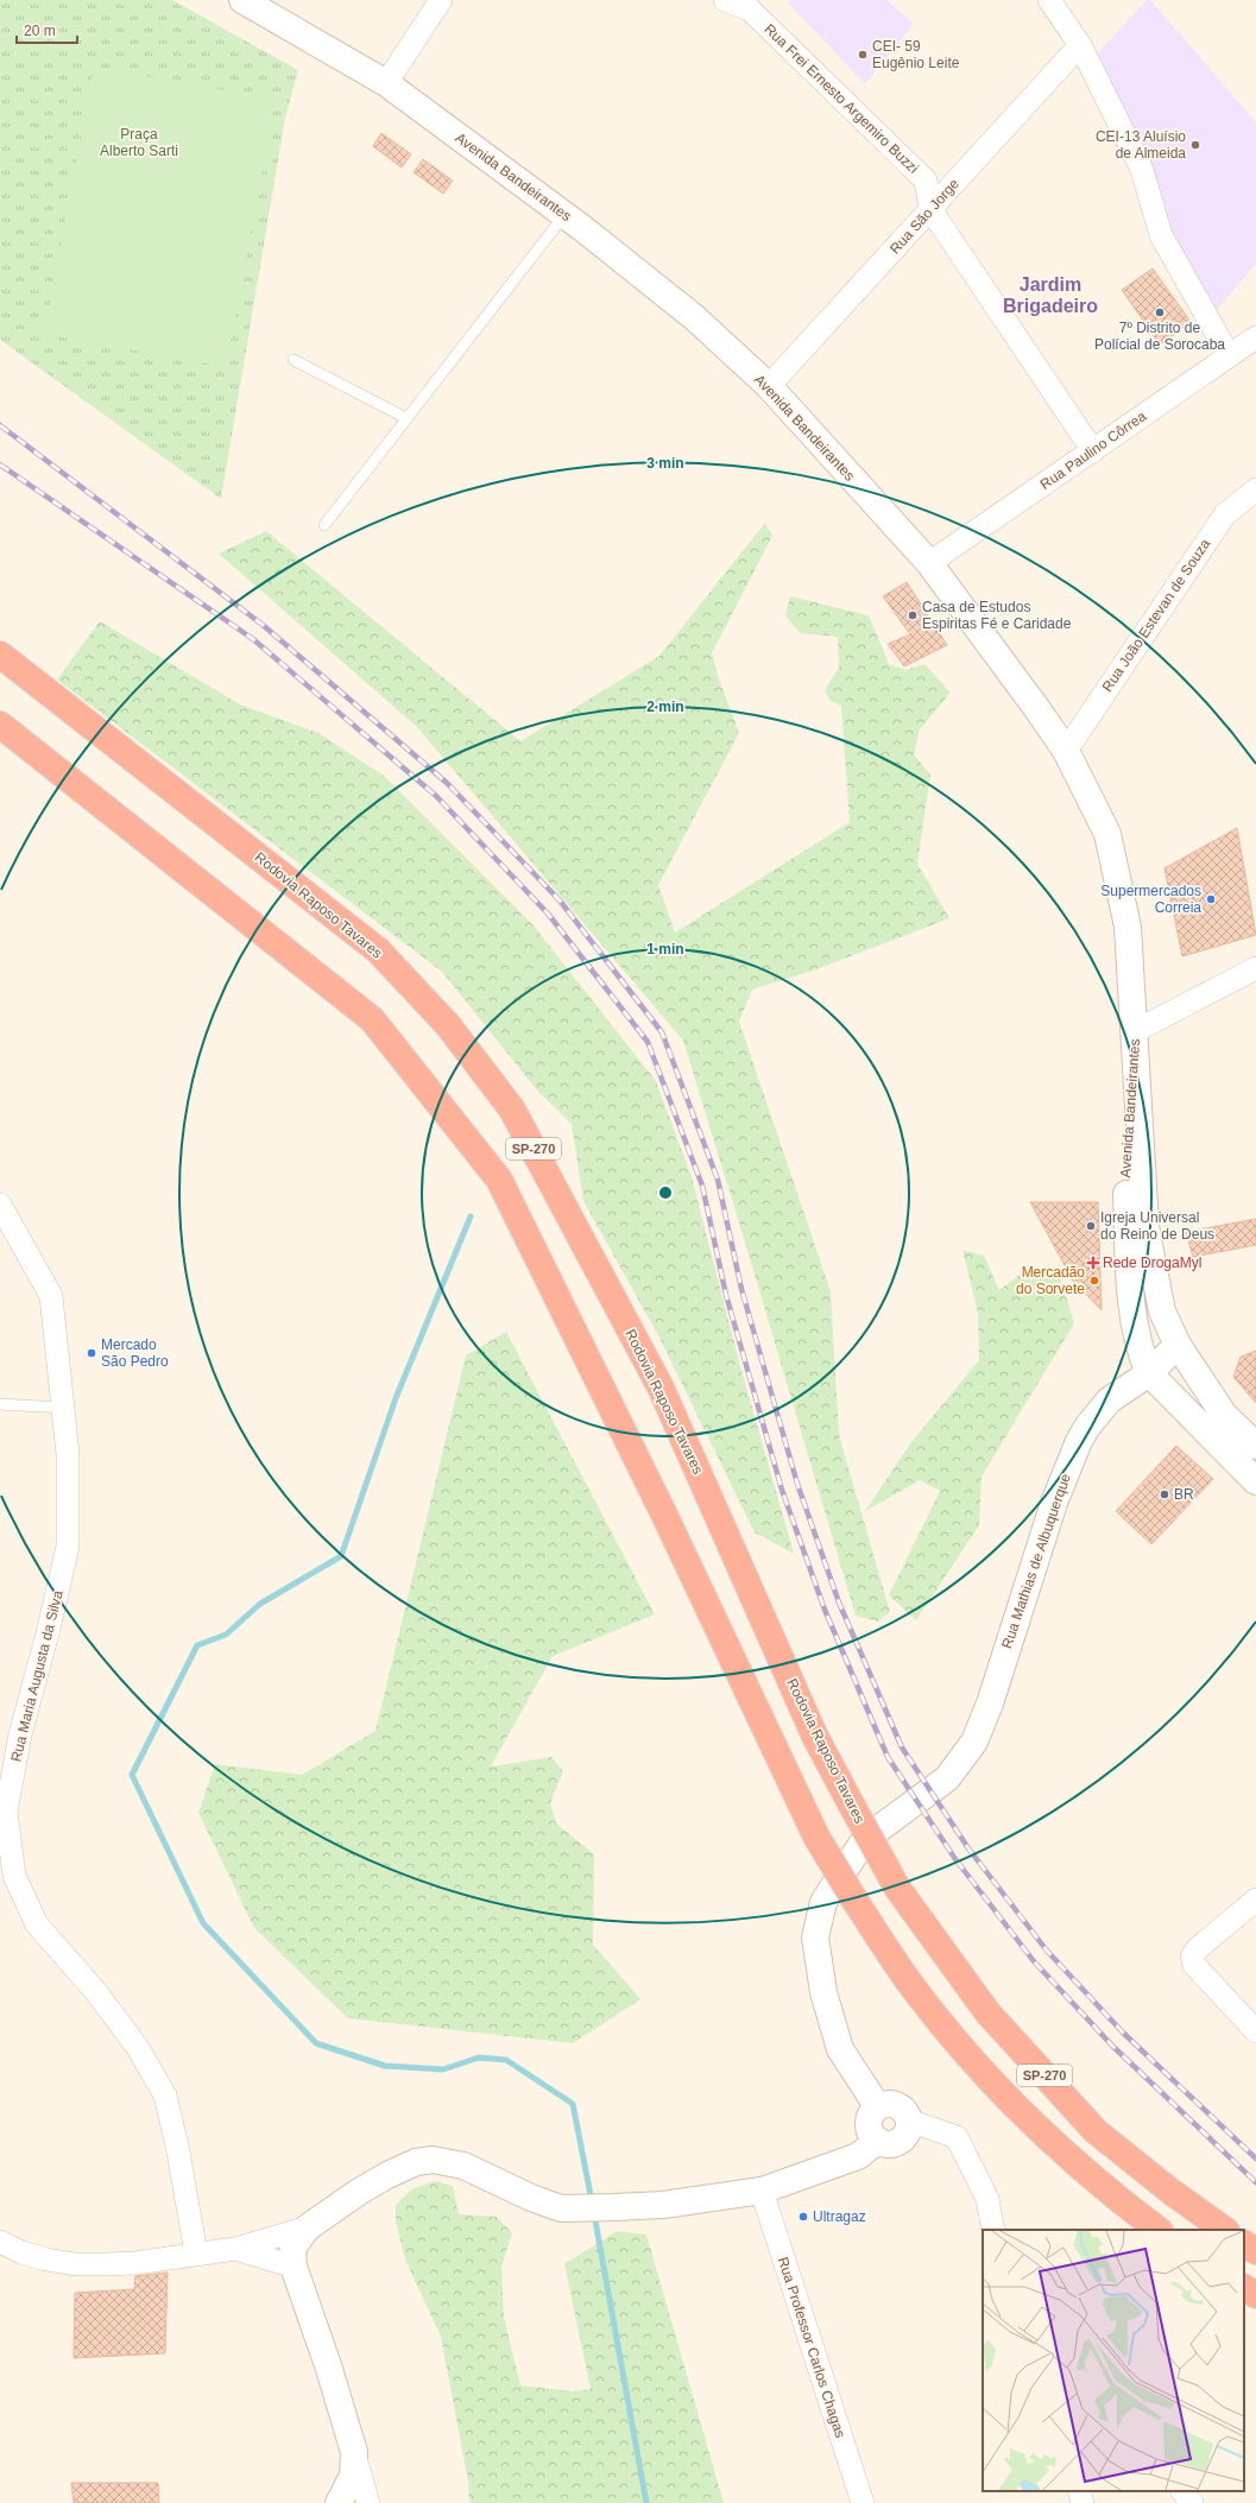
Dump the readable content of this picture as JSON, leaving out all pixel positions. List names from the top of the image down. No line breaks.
{"streets":{"highway":["Rodovia Raposo Tavares","SP-270"],"main road":["Avenida Bandeirantes","Rua Mathias de Albuquerque"],"street":["Rua Frei Ernesto Argemiro Buzzi","Rua São Jorge","Rua Paulino Côrrea","Rua João Estevan de Souza","Rua Maria Augusta da Silva","Rua Professor Carlos Chagas"]},"crossings":[["Rua Frei Ernesto Argemiro Buzzi","Rua São Jorge"],["Rua Frei Ernesto Argemiro Buzzi","Rua Paulino Côrrea"],["Avenida Bandeirantes","Rua São Jorge"],["Avenida Bandeirantes","Rua Paulino Côrrea"],["Avenida Bandeirantes","Rua João Estevan de Souza"],["Avenida Bandeirantes","Rua Mathias de Albuquerque"]],"districts":["Jardim Brigadeiro"],"parks":["Praça Alberto Sarti"],"places":{"other":["CEI- 59 Eugênio Leite","CEI-13 Aluísio de Almeida","7º Distrito de Polícial de Sorocaba","Casa de Estudos Espiritas Fé e Caridade","Supermercados Correia","Igreja Universal do Reino de Deus","Mercadão do Sorvete","Mercado São Pedro","BR","Ultragaz"],"health":["Rede DrogaMyl"]},"scale_bar":"20 m","rings":["3 min","2 min","1 min"]}
